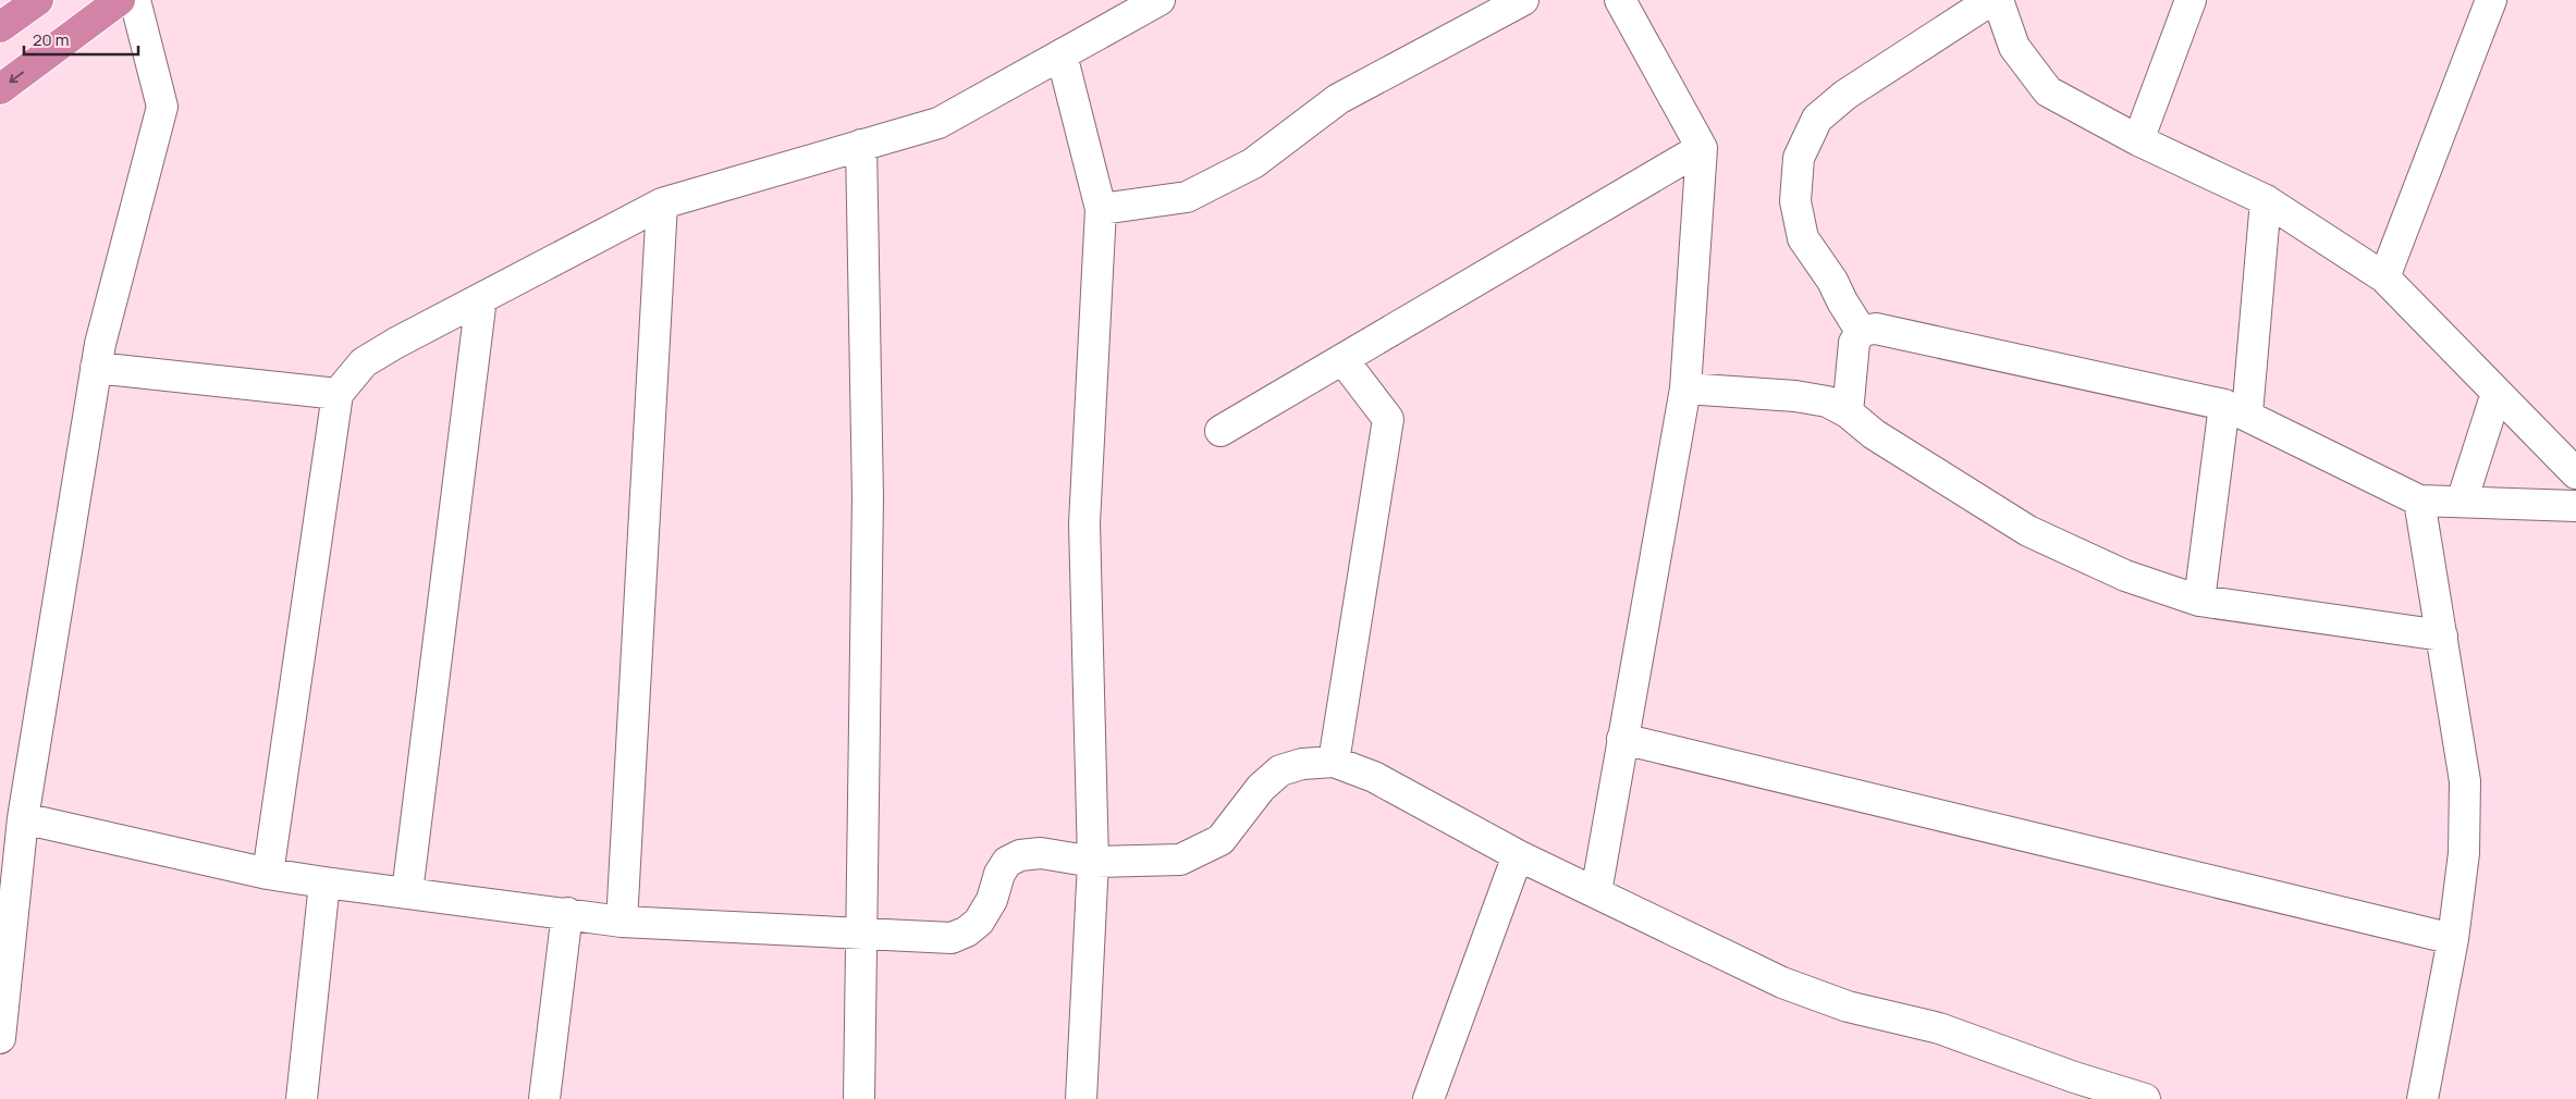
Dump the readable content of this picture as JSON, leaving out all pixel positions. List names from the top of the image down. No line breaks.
{"scale_bar":"20 m"}
